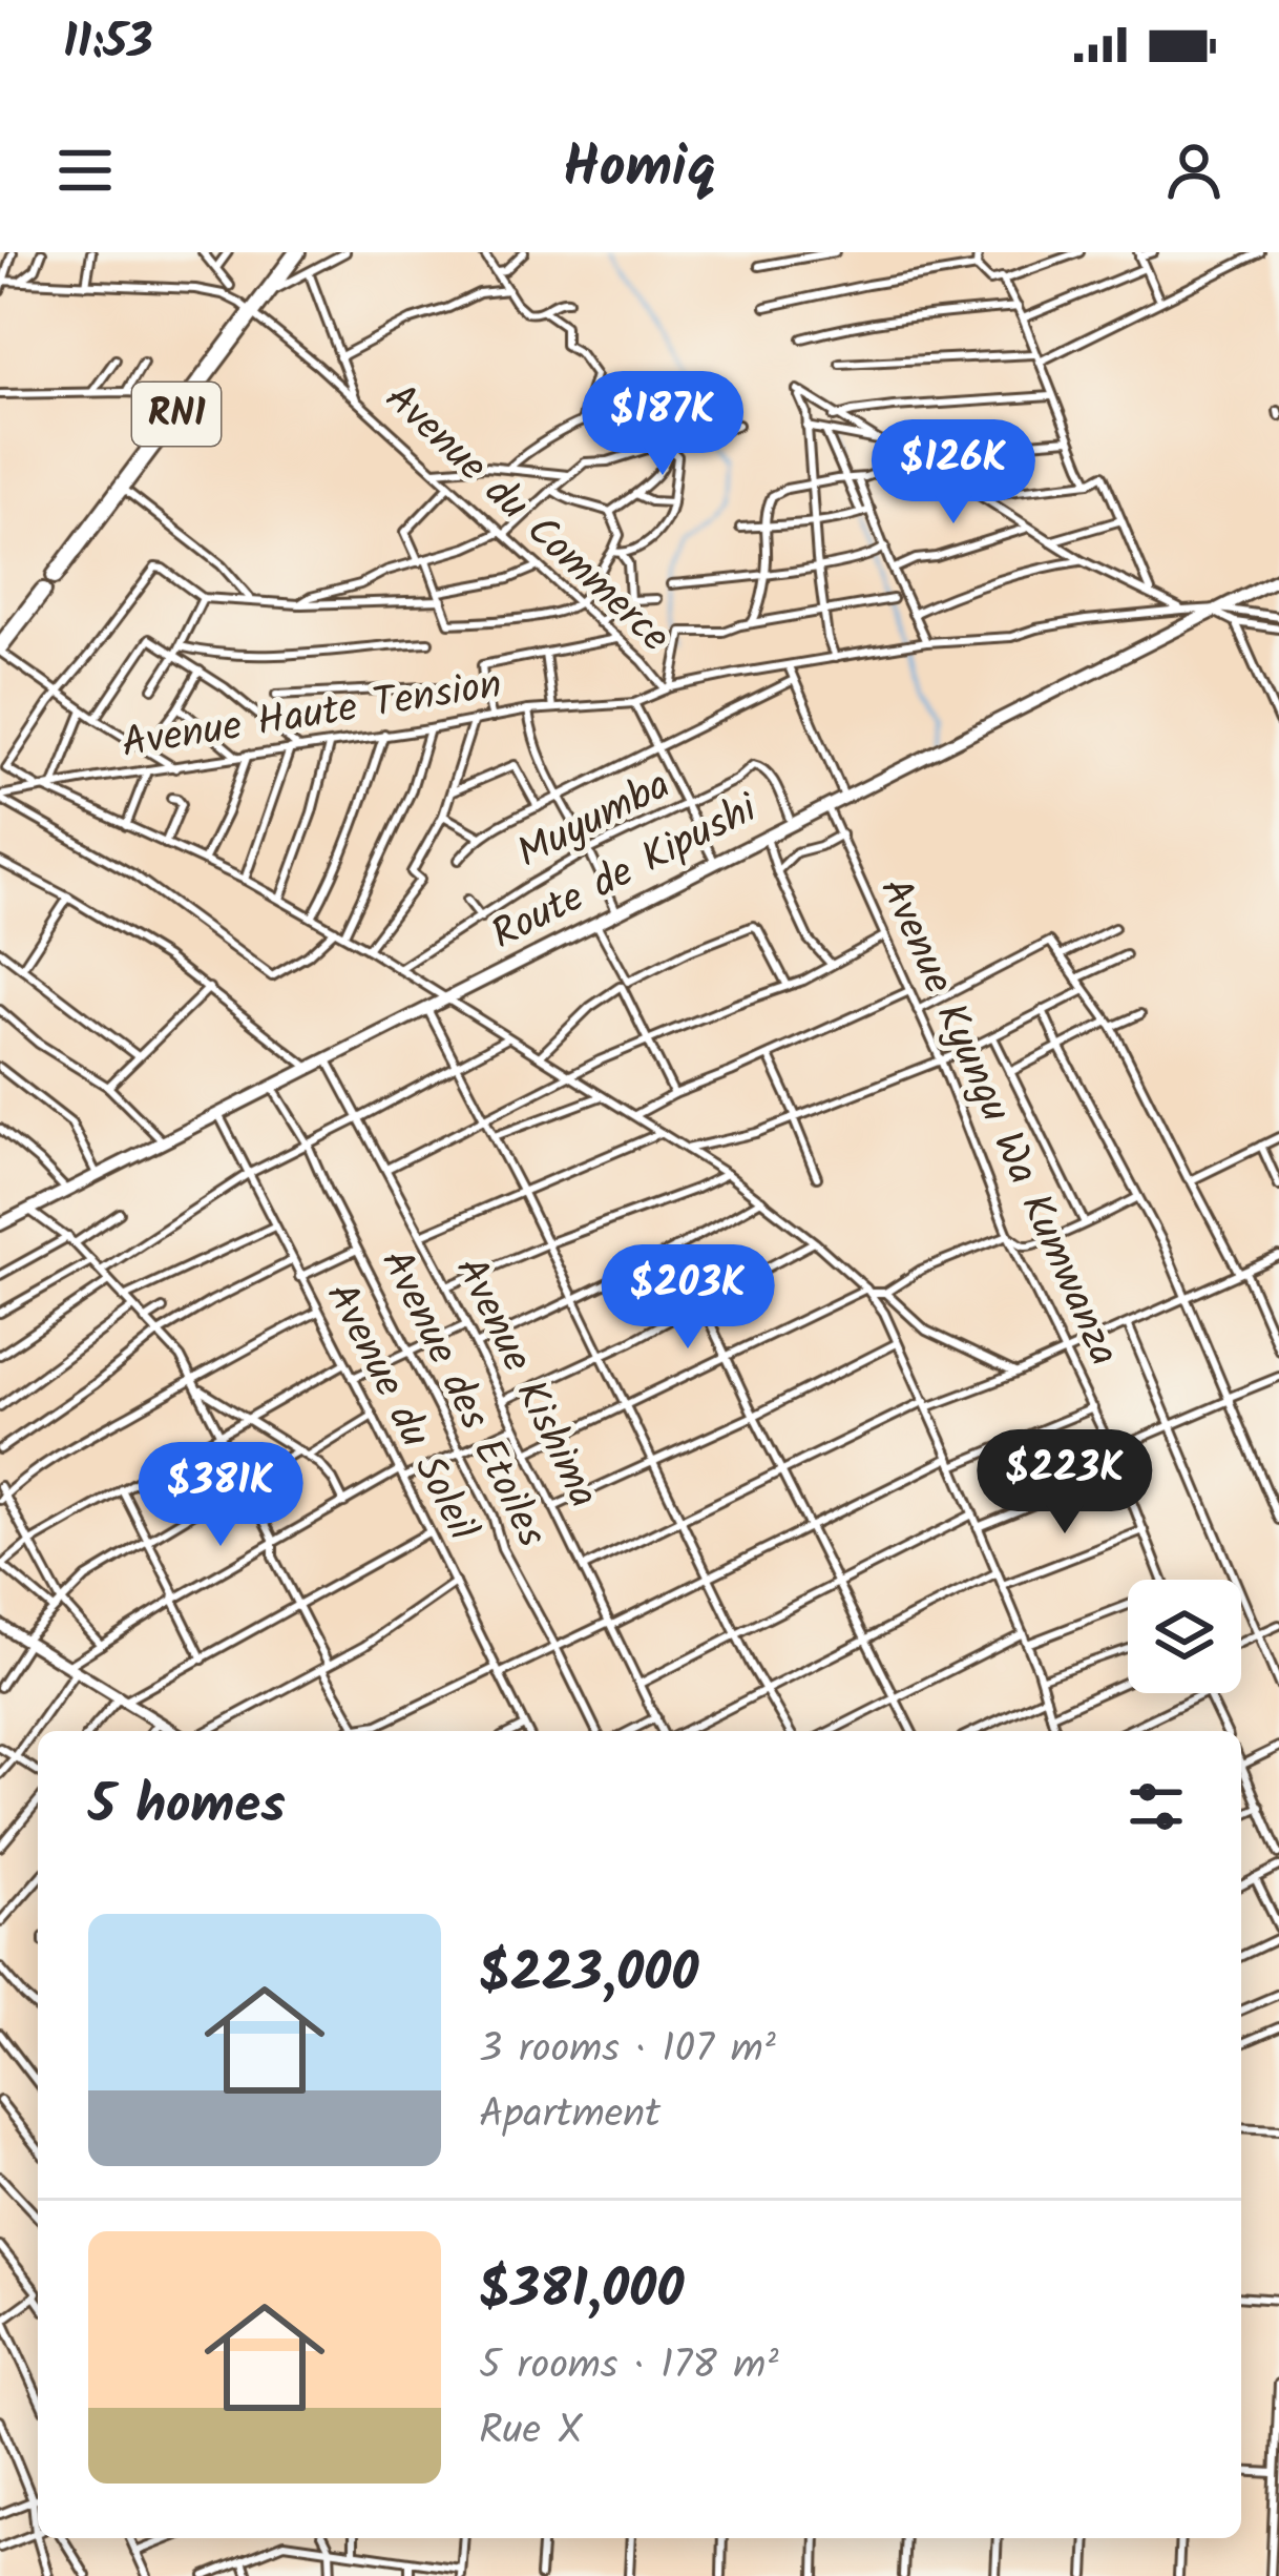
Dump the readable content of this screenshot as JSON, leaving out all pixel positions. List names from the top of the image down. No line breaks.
{"streets":{"highway":["RN1"],"main road":["Route de Kipushi"],"street":["Avenue du Commerce","Avenue Haute Tension","Muyumba","Avenue Kyungu Wa Kumwanza","Avenue Kishima","Avenue des Etoiles","Avenue du Soleil"]},"crossings":[["RN1","Avenue du Commerce"],["Avenue du Commerce","Avenue Haute Tension"],["Avenue du Commerce","Muyumba"],["Avenue du Commerce","Route de Kipushi"],["Muyumba","Route de Kipushi"],["Route de Kipushi","Avenue Kyungu Wa Kumwanza"],["Route de Kipushi","Avenue Kishima"],["Route de Kipushi","Avenue des Etoiles"],["Route de Kipushi","Avenue du Soleil"]],"page":{"status":"11:53","header":"Homiq","price":["$187K","$126K","$203K","$223K","$381K"],"heading":"5 homes","list":[{"name":"$223,000","note":"3 rooms · 107 m² · Apartment"},{"name":"$381,000","note":"5 rooms · 178 m² · Rue X"}]}}
